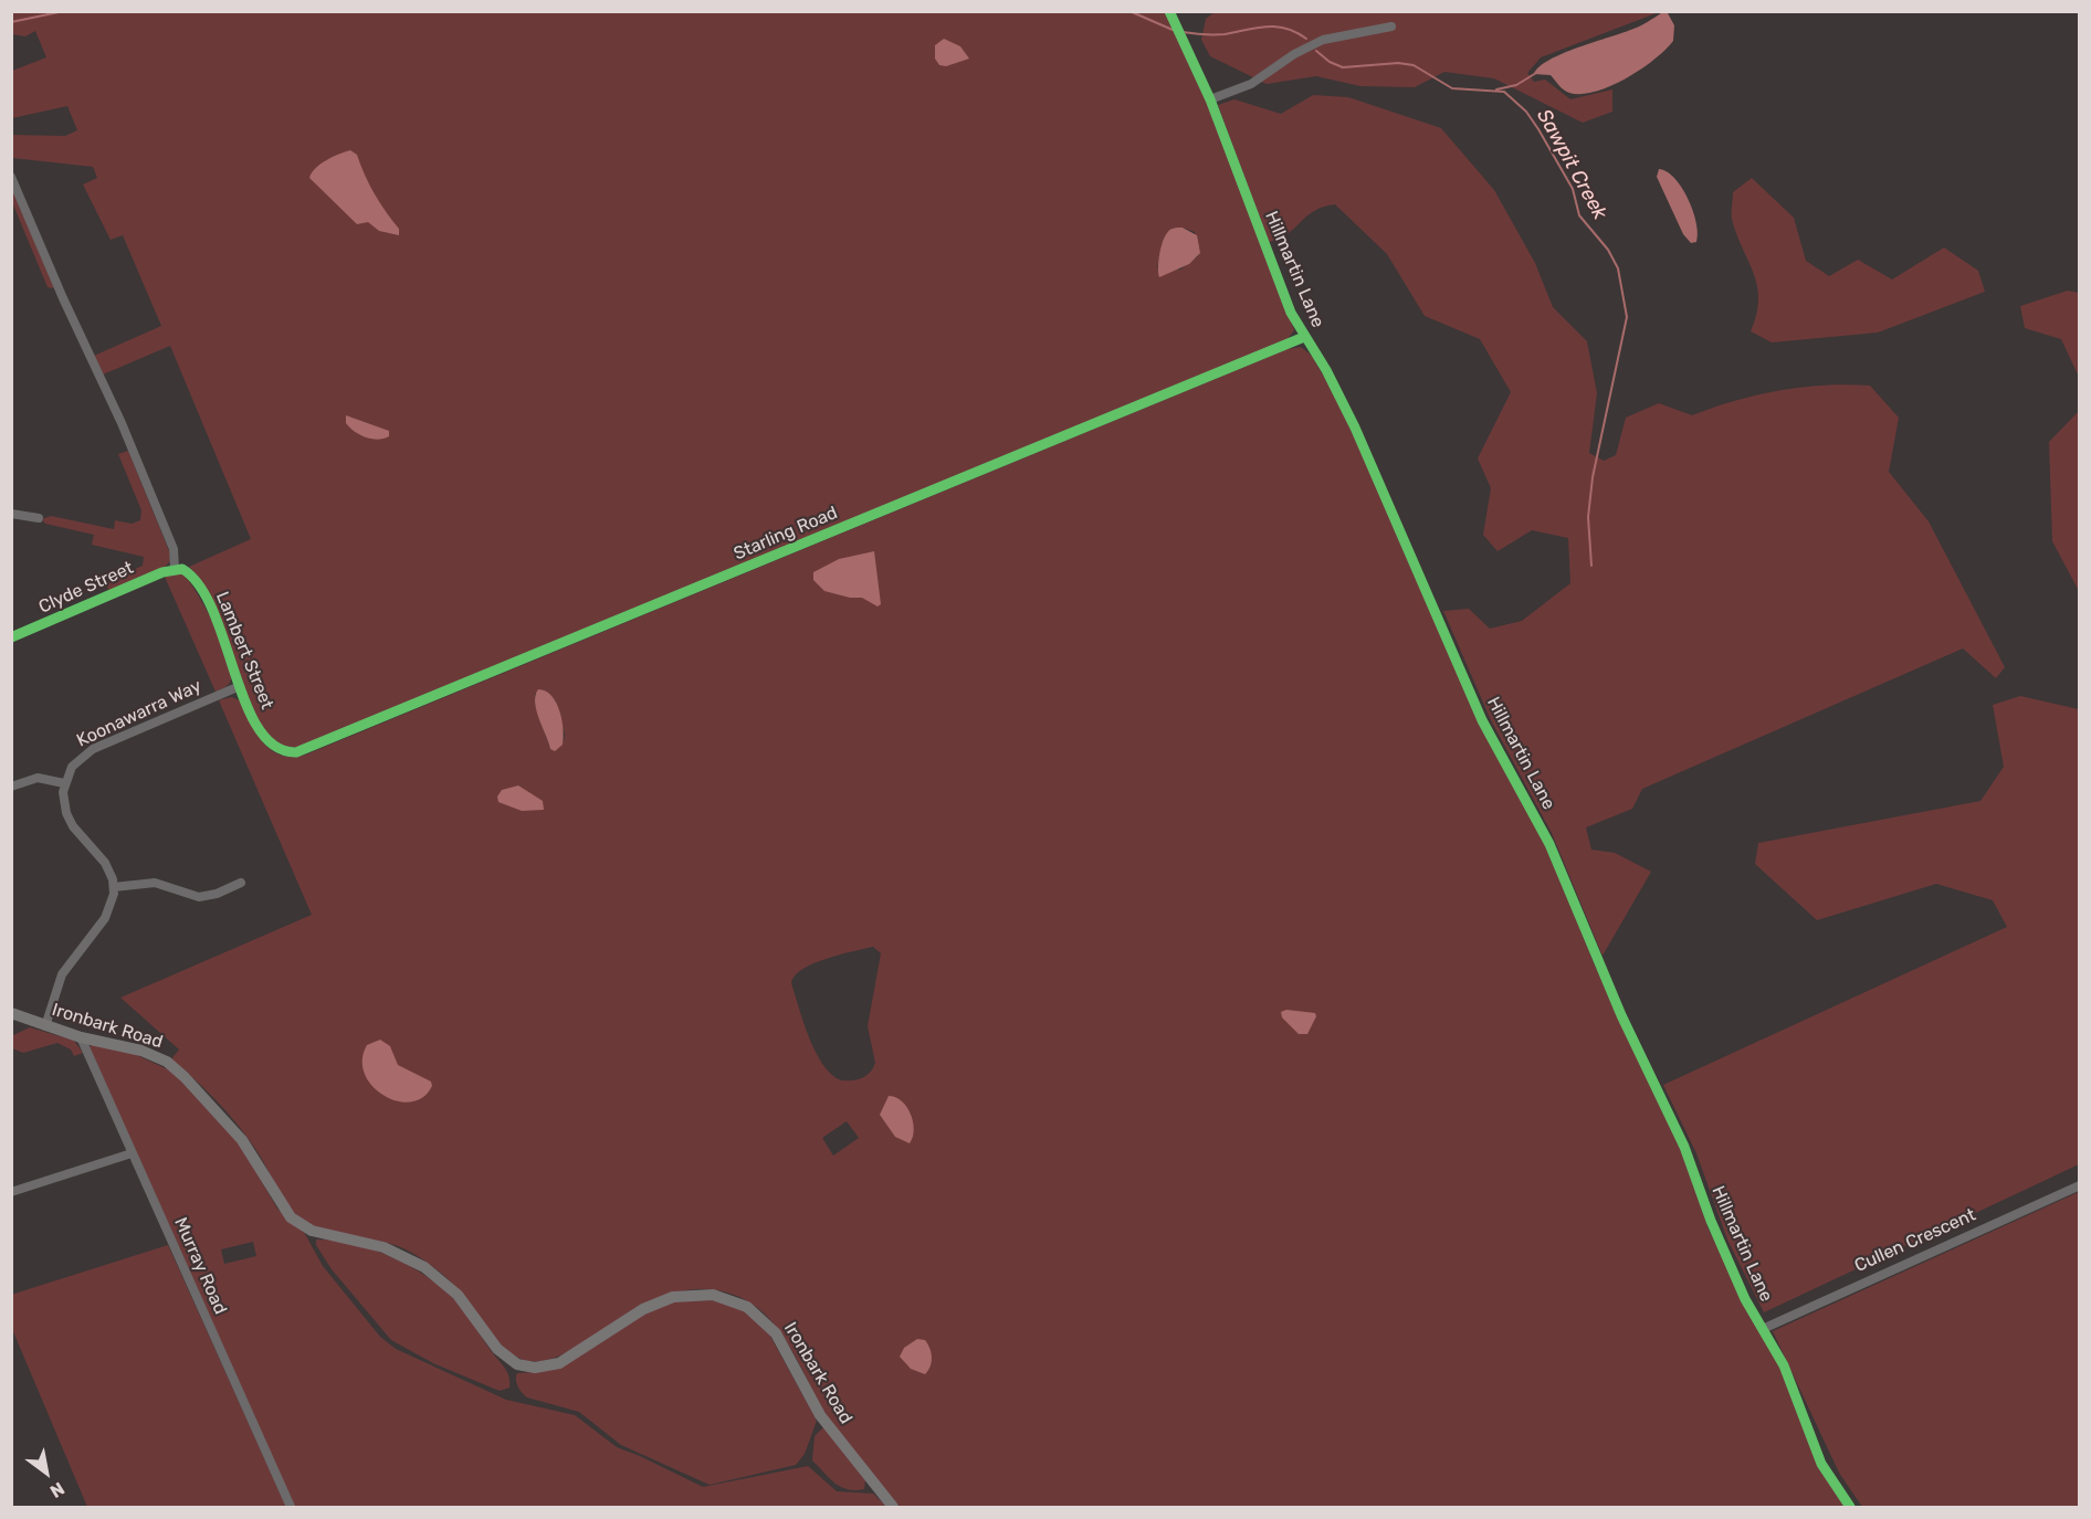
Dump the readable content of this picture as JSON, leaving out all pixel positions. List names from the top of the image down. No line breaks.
{"streets":{"street":["Hillmartin Lane","Starling Road","Clyde Street","Lambert Street","Koonawarra Way","Ironbark Road","Cullen Crescent","Murray Road"]},"crossings":[["Hillmartin Lane","Starling Road"],["Hillmartin Lane","Cullen Crescent"],["Starling Road","Lambert Street"],["Clyde Street","Lambert Street"],["Lambert Street","Koonawarra Way"],["Ironbark Road","Murray Road"]],"water":["Sawpit Creek"],"north":"bottom right"}
